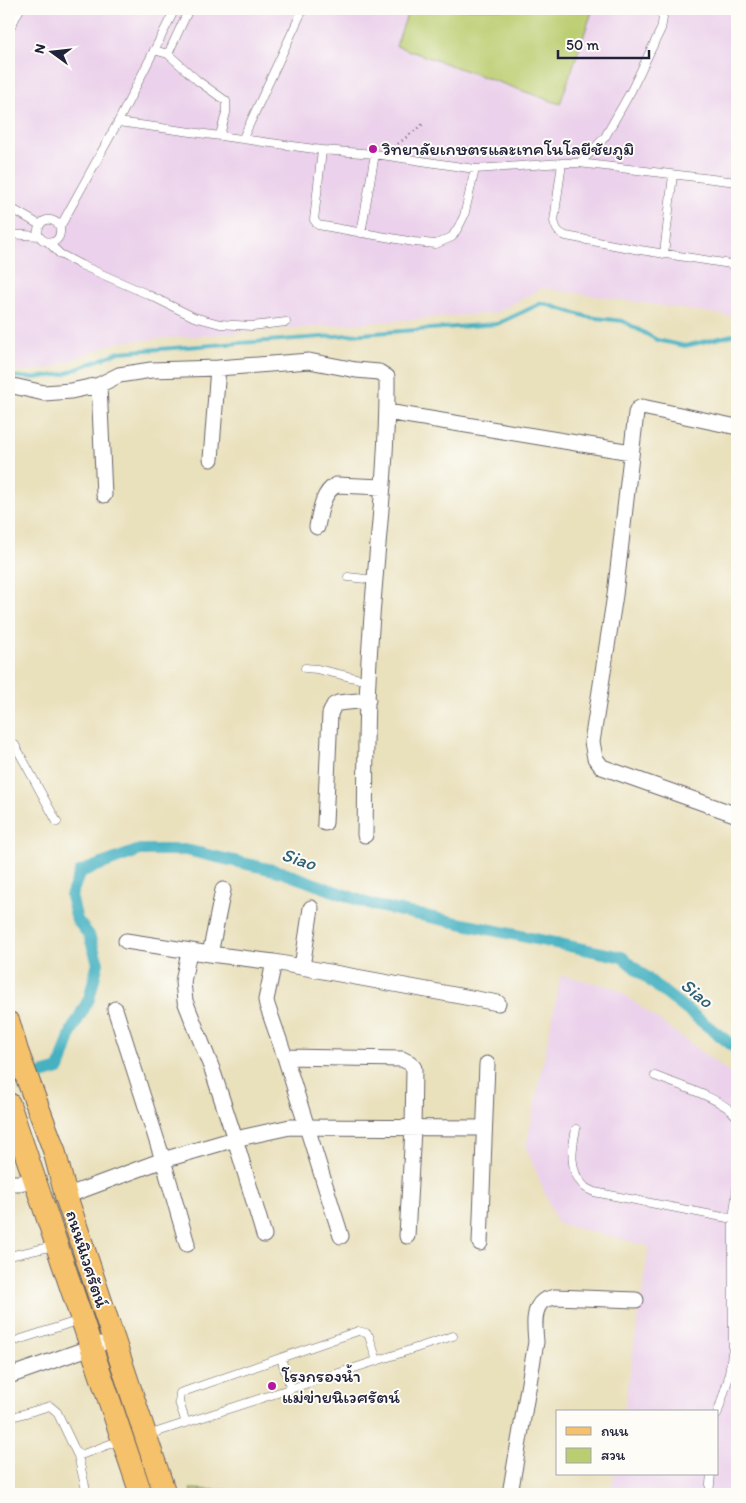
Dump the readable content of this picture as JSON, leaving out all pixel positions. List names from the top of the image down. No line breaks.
{"streets":{"main road":["ถนนนิเวศรัตน์"]},"water":["Siao"],"places":["วิทยาลัยเกษตรและเทคโนโลยีชัยภูมิ","โรงกรองน้ำ แม่ข่ายนิเวศรัตน์"],"legend":["ถนน","สวน"],"scale_bar":"50 m","north":"left"}
